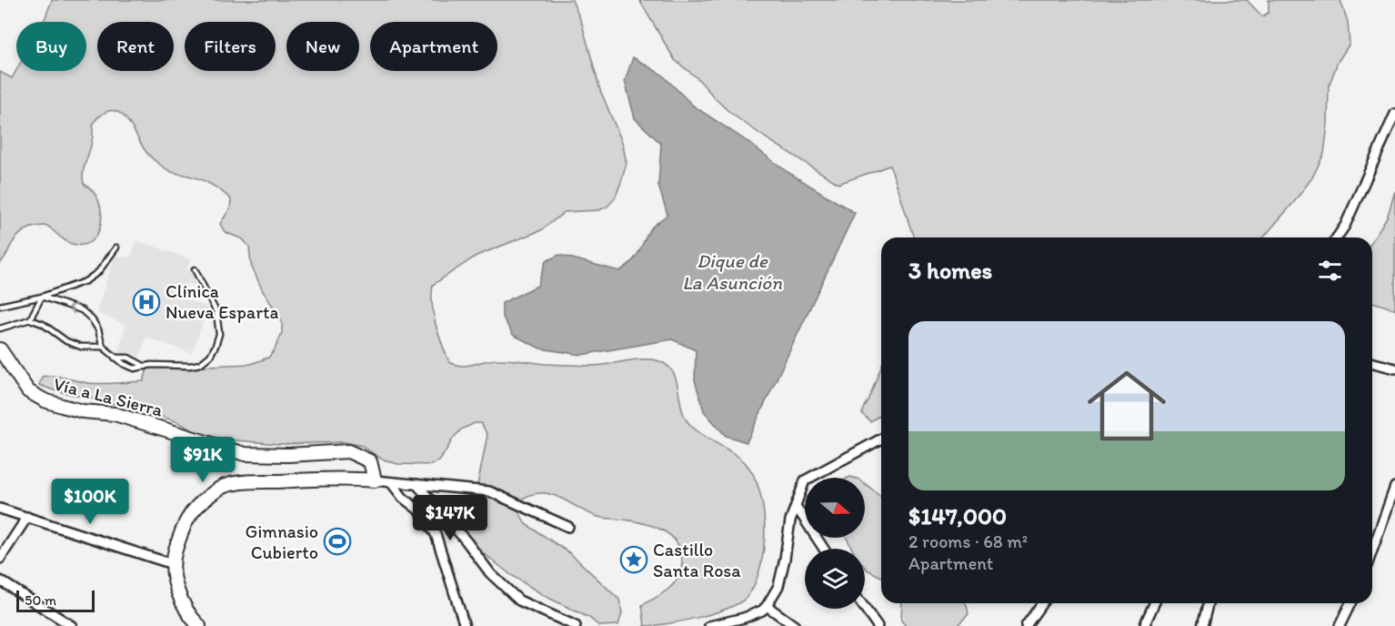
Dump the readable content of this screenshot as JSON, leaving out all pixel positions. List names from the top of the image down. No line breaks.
{"streets":{"street":["Vía a La Sierra"]},"water":["Dique de La Asunción"],"places":{"hospital":["Clínica Nueva Esparta"],"sports":["Gimnasio Cubierto"],"place":["Castillo Santa Rosa"]},"scale_bar":"50 m","north":"right","page":{"chip":["Buy","Rent","Filters","New","Apartment"],"heading":"3 homes","list":[{"name":"$147,000","note":"2 rooms · 68 m² · Apartment"}],"price":["$91K","$100K","$147K"],"scale":"50 m"}}
